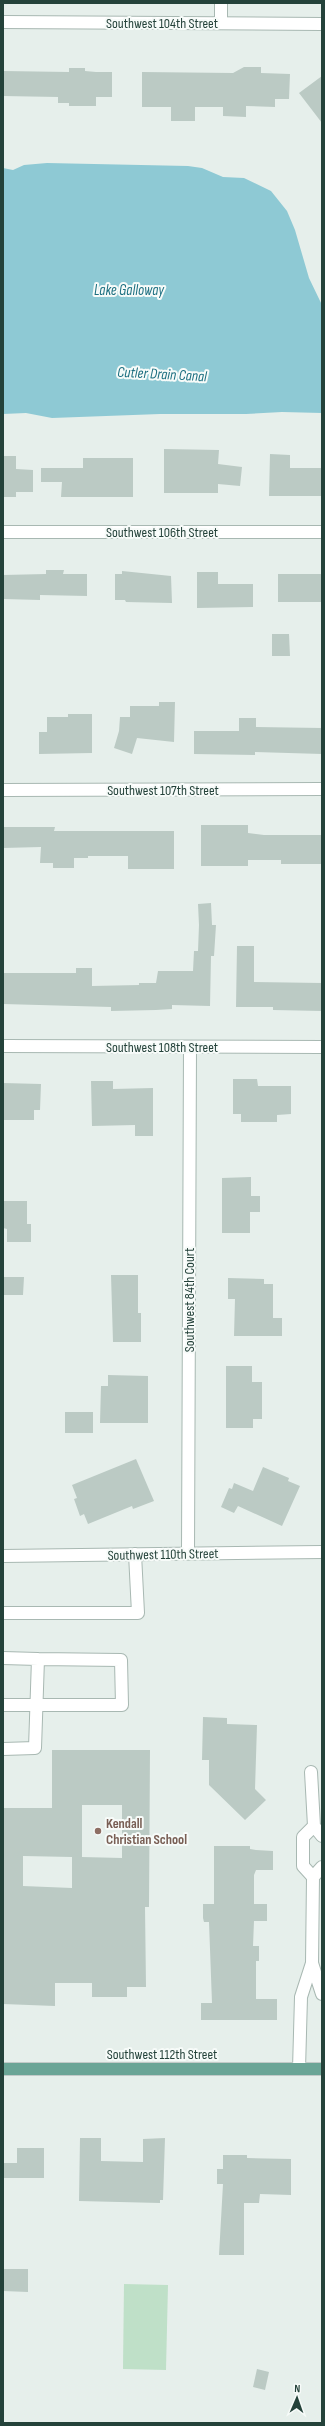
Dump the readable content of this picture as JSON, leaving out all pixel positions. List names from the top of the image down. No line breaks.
{"streets":{"main road":["Southwest 112th Street"],"street":["Southwest 104th Street","Southwest 106th Street","Southwest 107th Street","Southwest 108th Street","Southwest 84th Court","Southwest 110th Street"]},"crossings":[["Southwest 108th Street","Southwest 84th Court"],["Southwest 84th Court","Southwest 110th Street"]],"water":["Lake Galloway","Cutler Drain Canal"],"places":["Kendall Christian School"],"north":"top"}
